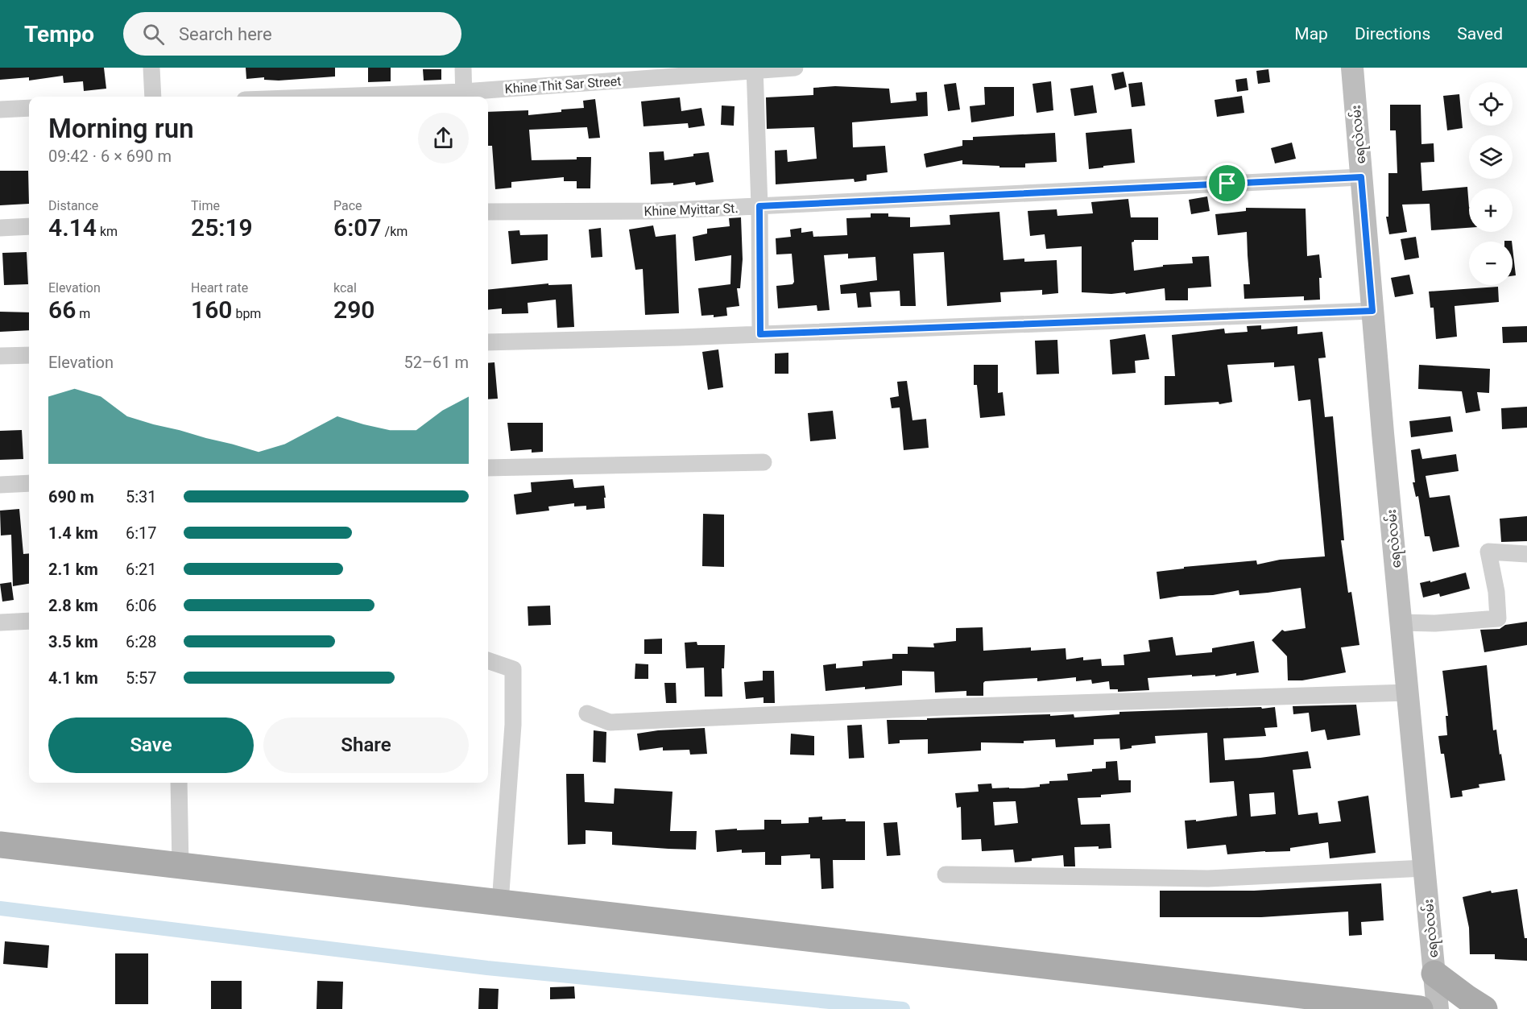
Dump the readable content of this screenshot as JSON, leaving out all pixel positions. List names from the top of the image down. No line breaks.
{"streets":{"main road":["ရေလဲလမ်း"],"street":["Khine Thit Sar Street","Khine Myittar St."]},"crossings":[["ရေလဲလမ်း","Khine Myittar St."]],"page":{"header":"Tempo","search":"Search here","nav":["Map","Directions","Saved"],"map_buttons":["+","−"],"heading":["Morning run","09:42 · 6 × 690 m"],"stats":[["Distance","4.14 km"],["Time","25:19"],["Pace","6:07 /km"],["Elevation","66 m"],["Heart rate","160 bpm"],["kcal","290"]],"chart":["Elevation","52–61 m"],"list":[{"name":"690 m","note":"5:31"},{"name":"1.4 km","note":"6:17"},{"name":"2.1 km","note":"6:21"},{"name":"2.8 km","note":"6:06"},{"name":"3.5 km","note":"6:28"},{"name":"4.1 km","note":"5:57"}],"buttons":["Save","Share"]}}
